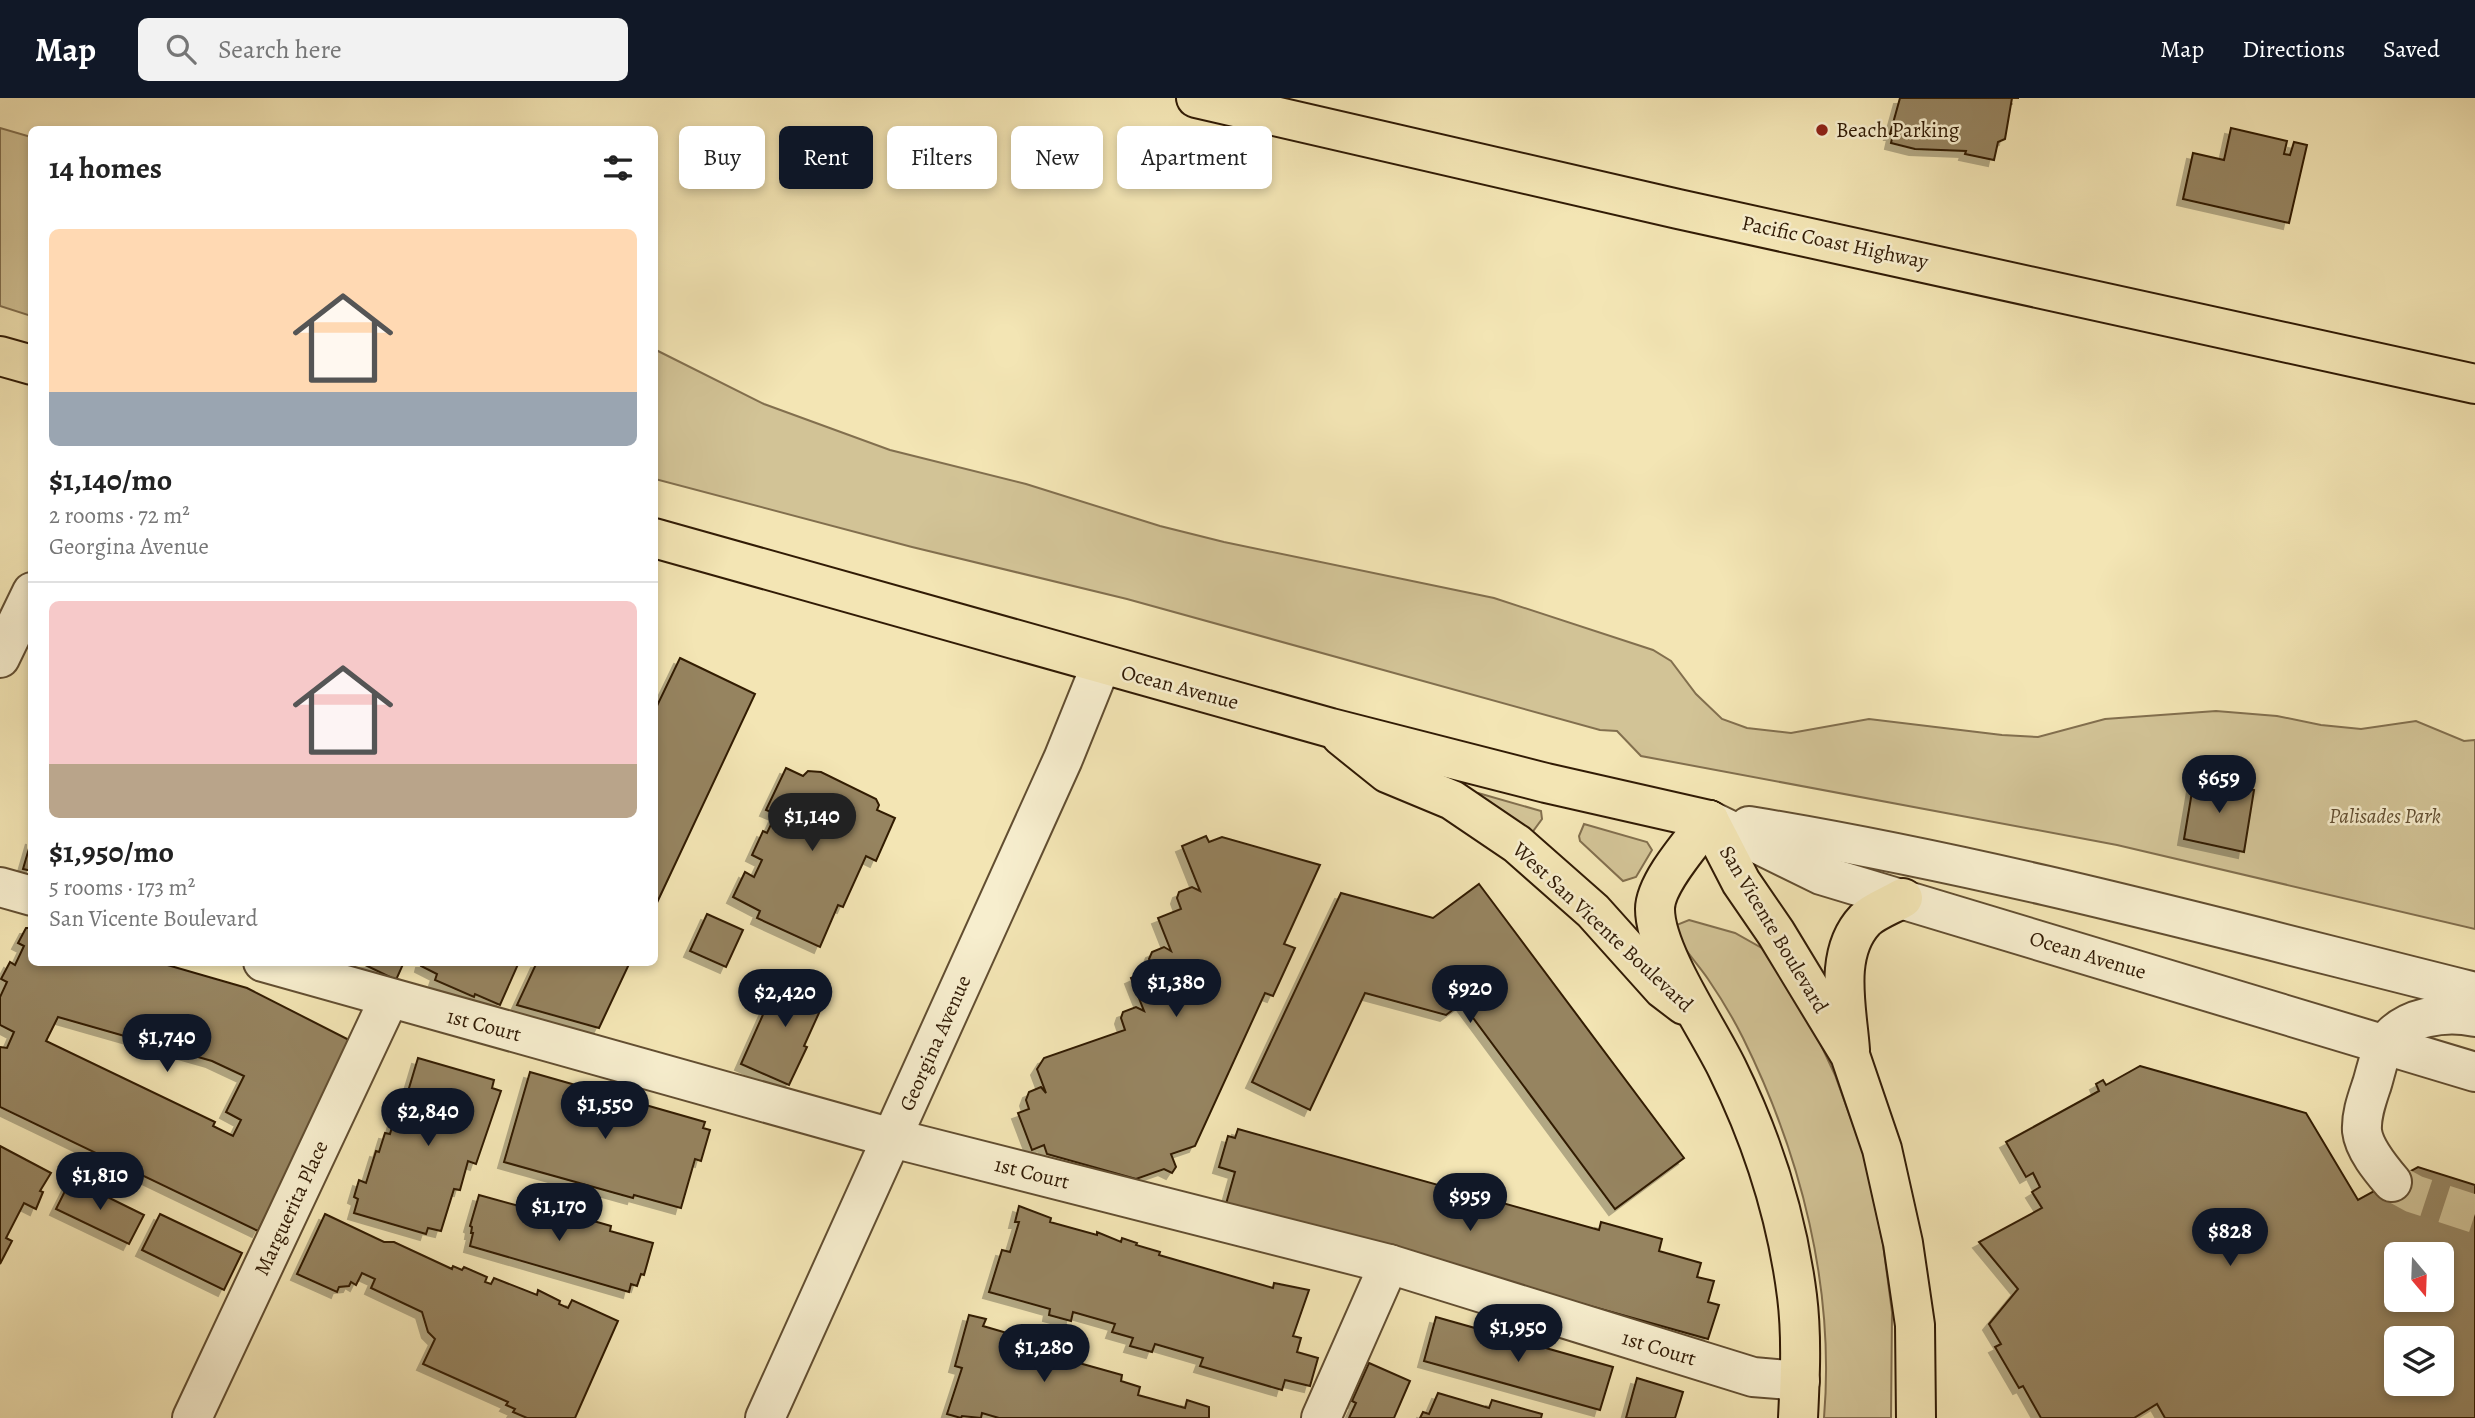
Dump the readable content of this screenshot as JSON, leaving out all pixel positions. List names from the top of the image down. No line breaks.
{"streets":{"main road":["Pacific Coast Highway","Ocean Avenue","West San Vicente Boulevard","San Vicente Boulevard"],"street":["1st Court","Georgina Avenue","Marguerita Place"]},"crossings":[["Ocean Avenue","West San Vicente Boulevard"],["Ocean Avenue","San Vicente Boulevard"],["Ocean Avenue","Georgina Avenue"],["West San Vicente Boulevard","San Vicente Boulevard"],["San Vicente Boulevard","1st Court"],["1st Court","Georgina Avenue"],["1st Court","Marguerita Place"]],"parks":["Palisades Park"],"places":["Beach Parking"],"north":"bottom","page":{"header":"Map","search":"Search here","nav":["Map","Directions","Saved"],"chip":["Buy","Rent","Filters","New","Apartment"],"heading":"14 homes","list":[{"name":"$1,140/mo","note":"2 rooms · 72 m² · Georgina Avenue"},{"name":"$1,950/mo","note":"5 rooms · 173 m² · San Vicente Boulevard"}],"price":["$659","$1,140","$1,380","$920","$2,420","$1,740","$1,550","$2,840","$1,810","$959","$1,170","$828","$1,950","$1,280"]}}
